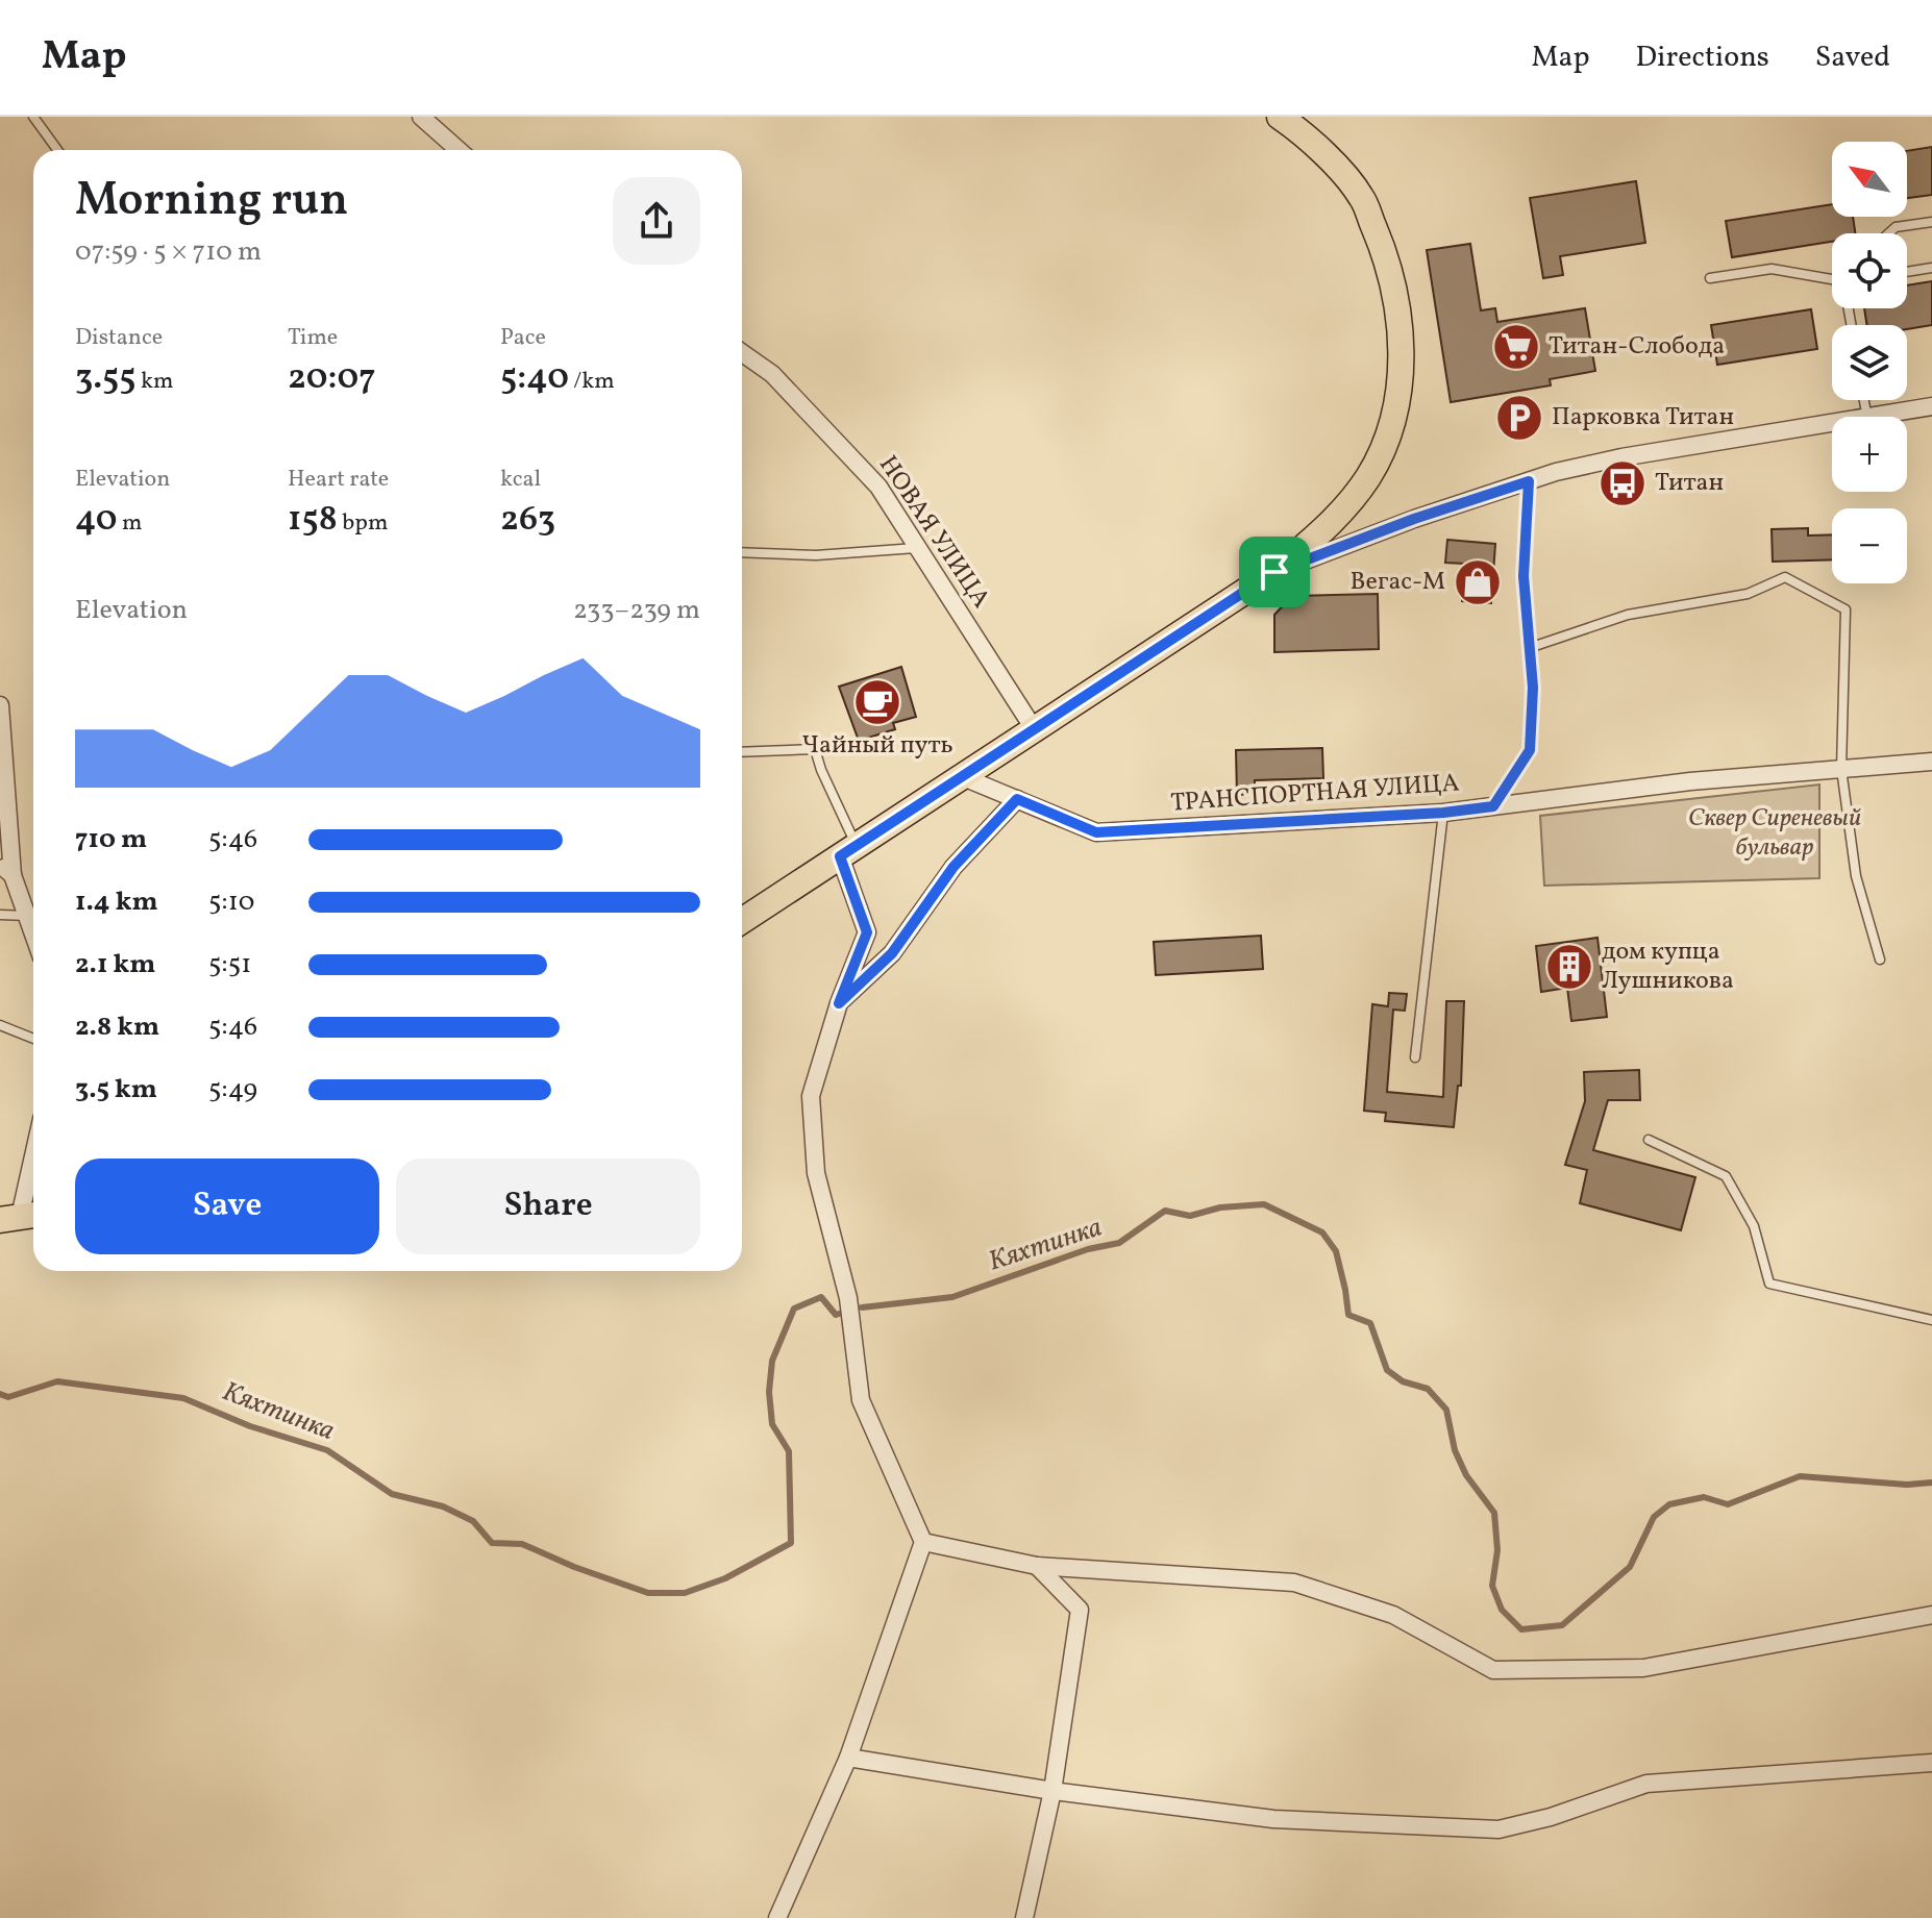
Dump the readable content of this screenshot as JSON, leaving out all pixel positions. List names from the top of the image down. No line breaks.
{"streets":{"street":["НОВАЯ УЛИЦА","ТРАНСПОРТНАЯ УЛИЦА"]},"water":["Кяхтинка"],"parks":["Сквер Сиреневый бульвар"],"places":{"supermarket":["Титан-Слобода"],"parking":["Парковка Титан"],"bus stop":["Титан"],"shop":["Вегас-М"],"cafe":["Чайный путь"],"building":["дом купца Лушникова"]},"north":"top left","page":{"header":"Map","nav":["Map","Directions","Saved"],"map_buttons":["+","−"],"heading":["Morning run","07:59 · 5 × 710 m"],"stats":[["Distance","3.55 km"],["Time","20:07"],["Pace","5:40 /km"],["Elevation","40 m"],["Heart rate","158 bpm"],["kcal","263"]],"chart":["Elevation","233–239 m"],"list":[{"name":"710 m","note":"5:46"},{"name":"1.4 km","note":"5:10"},{"name":"2.1 km","note":"5:51"},{"name":"2.8 km","note":"5:46"},{"name":"3.5 km","note":"5:49"}],"buttons":["Save","Share"]}}
